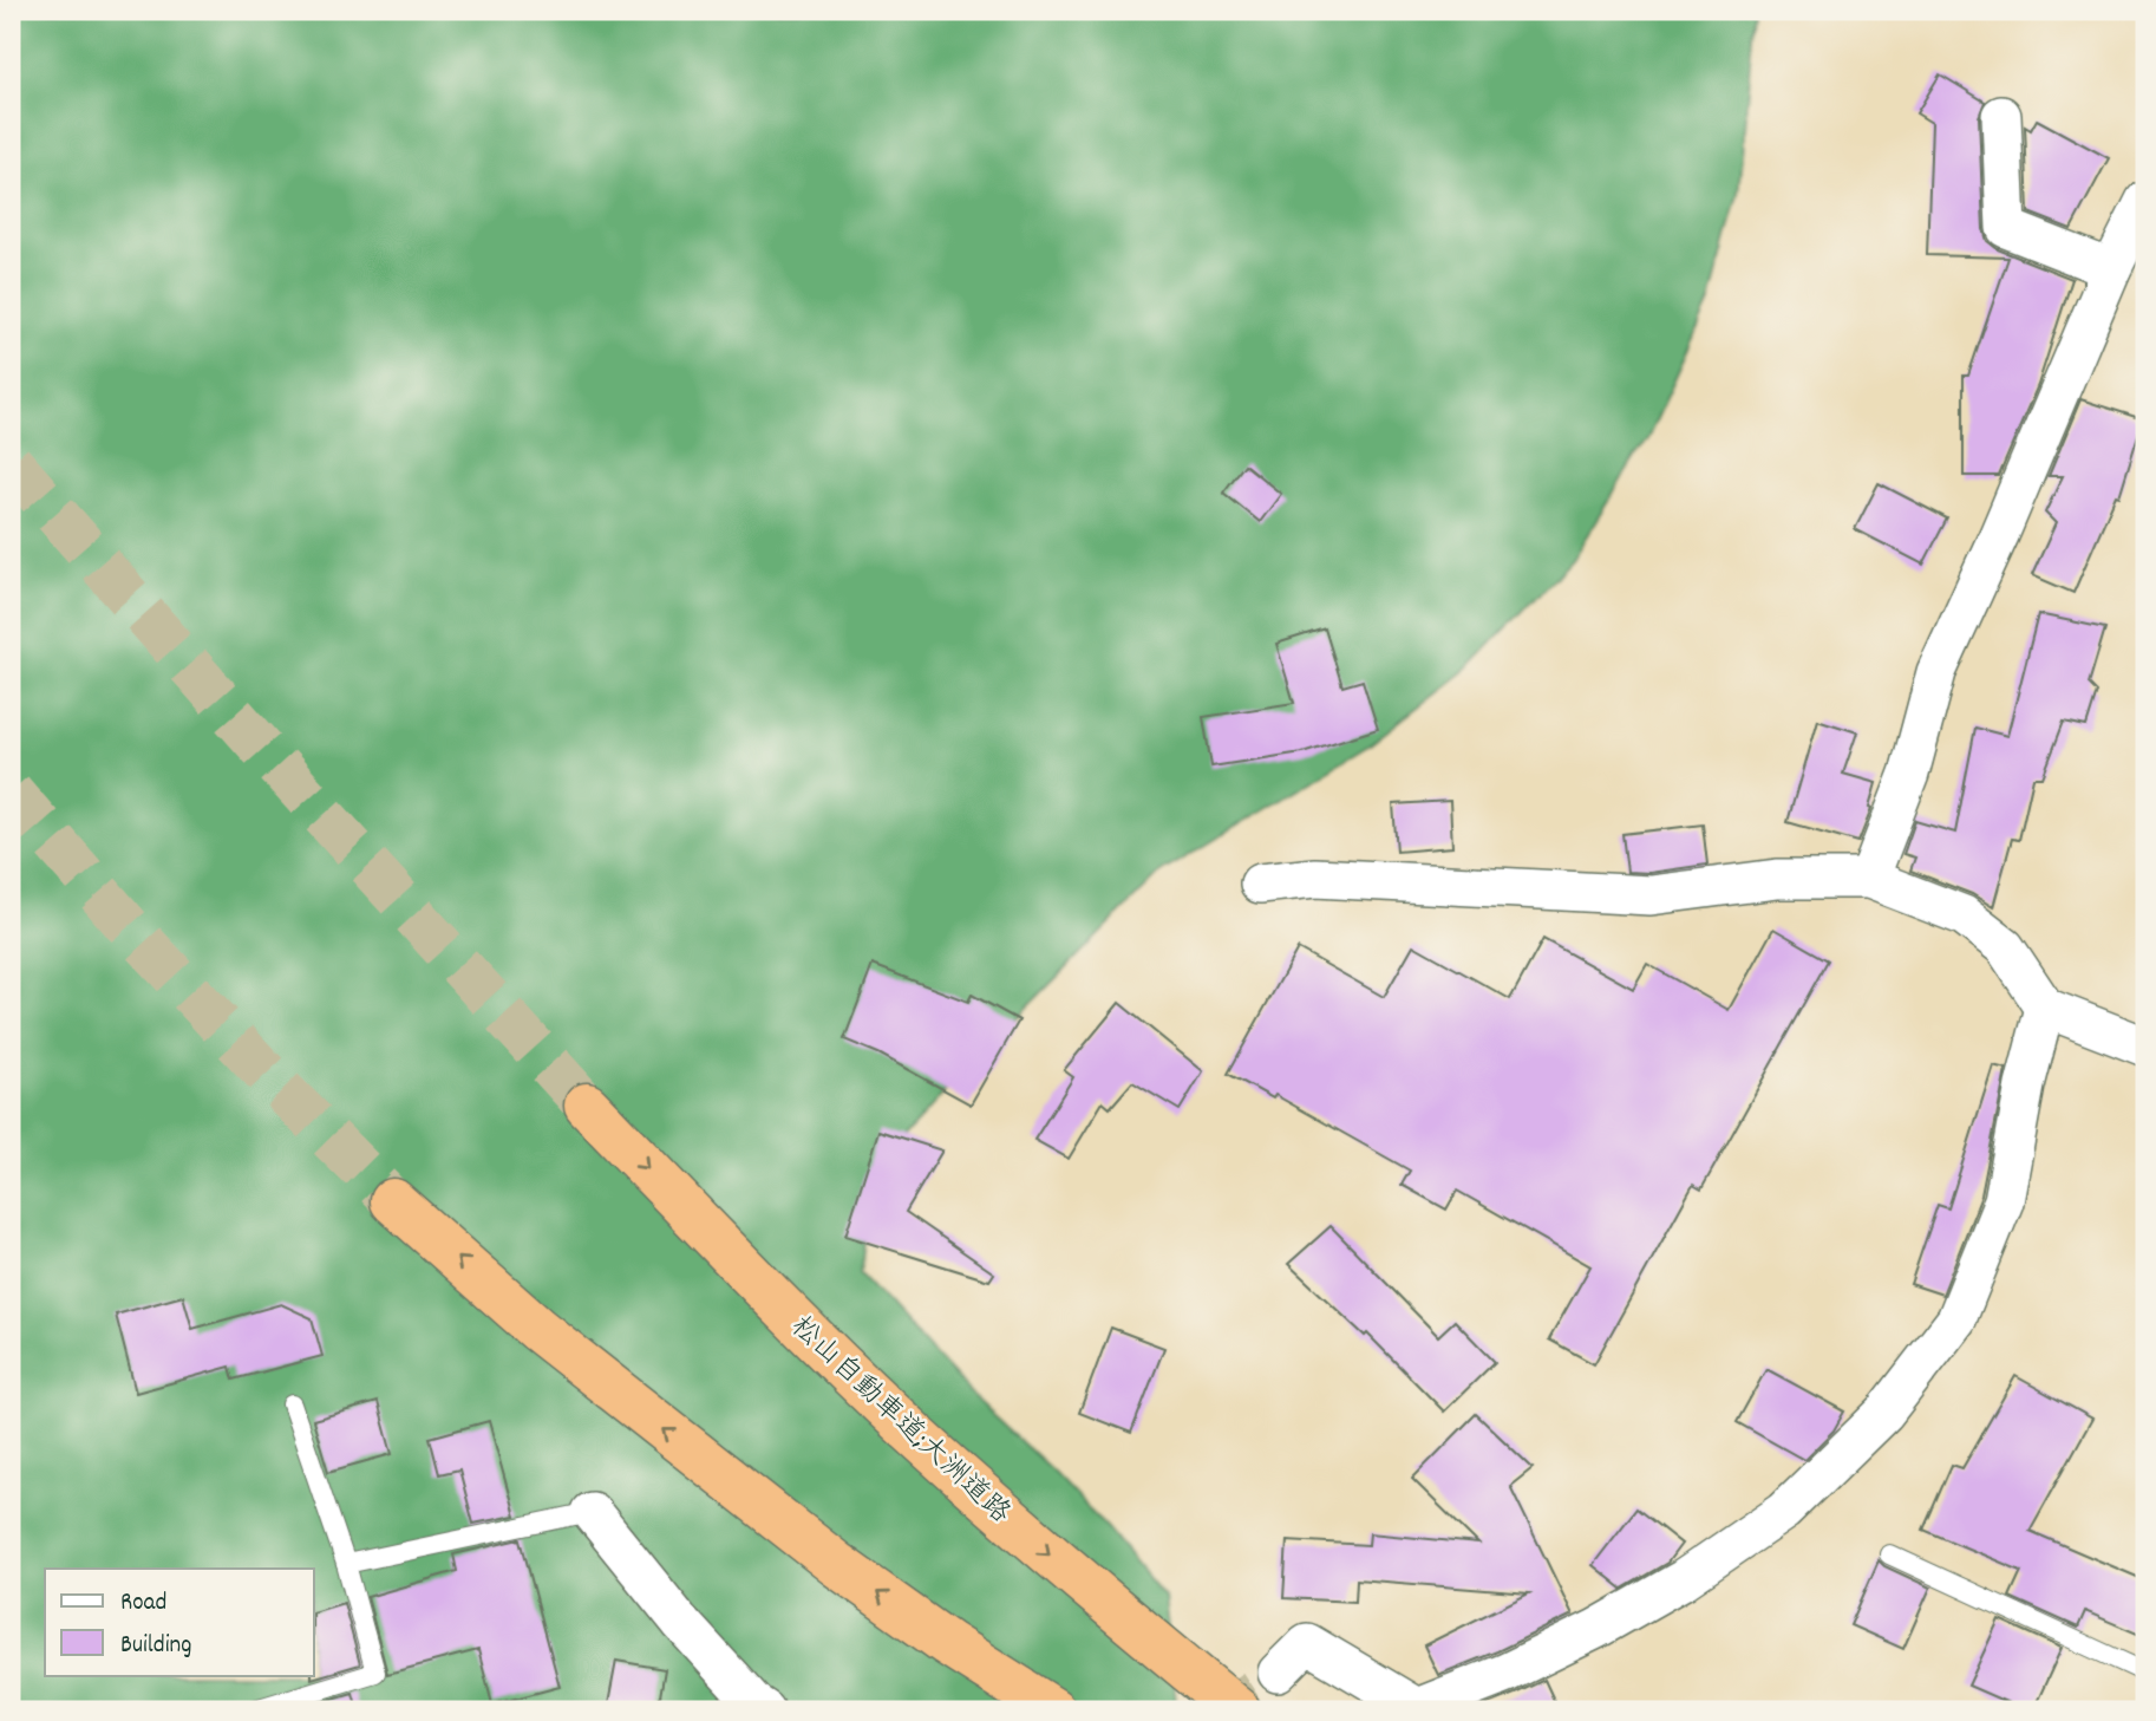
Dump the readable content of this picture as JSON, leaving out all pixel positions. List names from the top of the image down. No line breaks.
{"streets":{"highway":["松山自動車道;大洲道路"]},"legend":["Road","Building"]}
